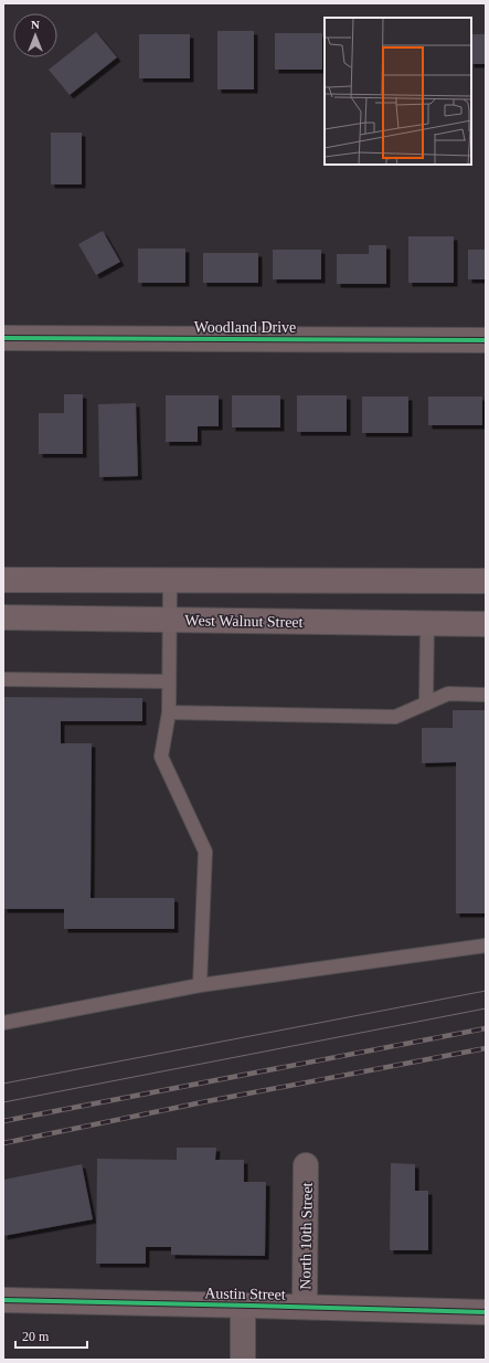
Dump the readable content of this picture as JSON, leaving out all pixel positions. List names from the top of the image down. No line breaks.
{"streets":{"main road":["West Walnut Street","Austin Street"],"street":["Woodland Drive","North 10th Street"]},"crossings":[["North 10th Street","Austin Street"]],"scale_bar":"20 m","north":"top"}
